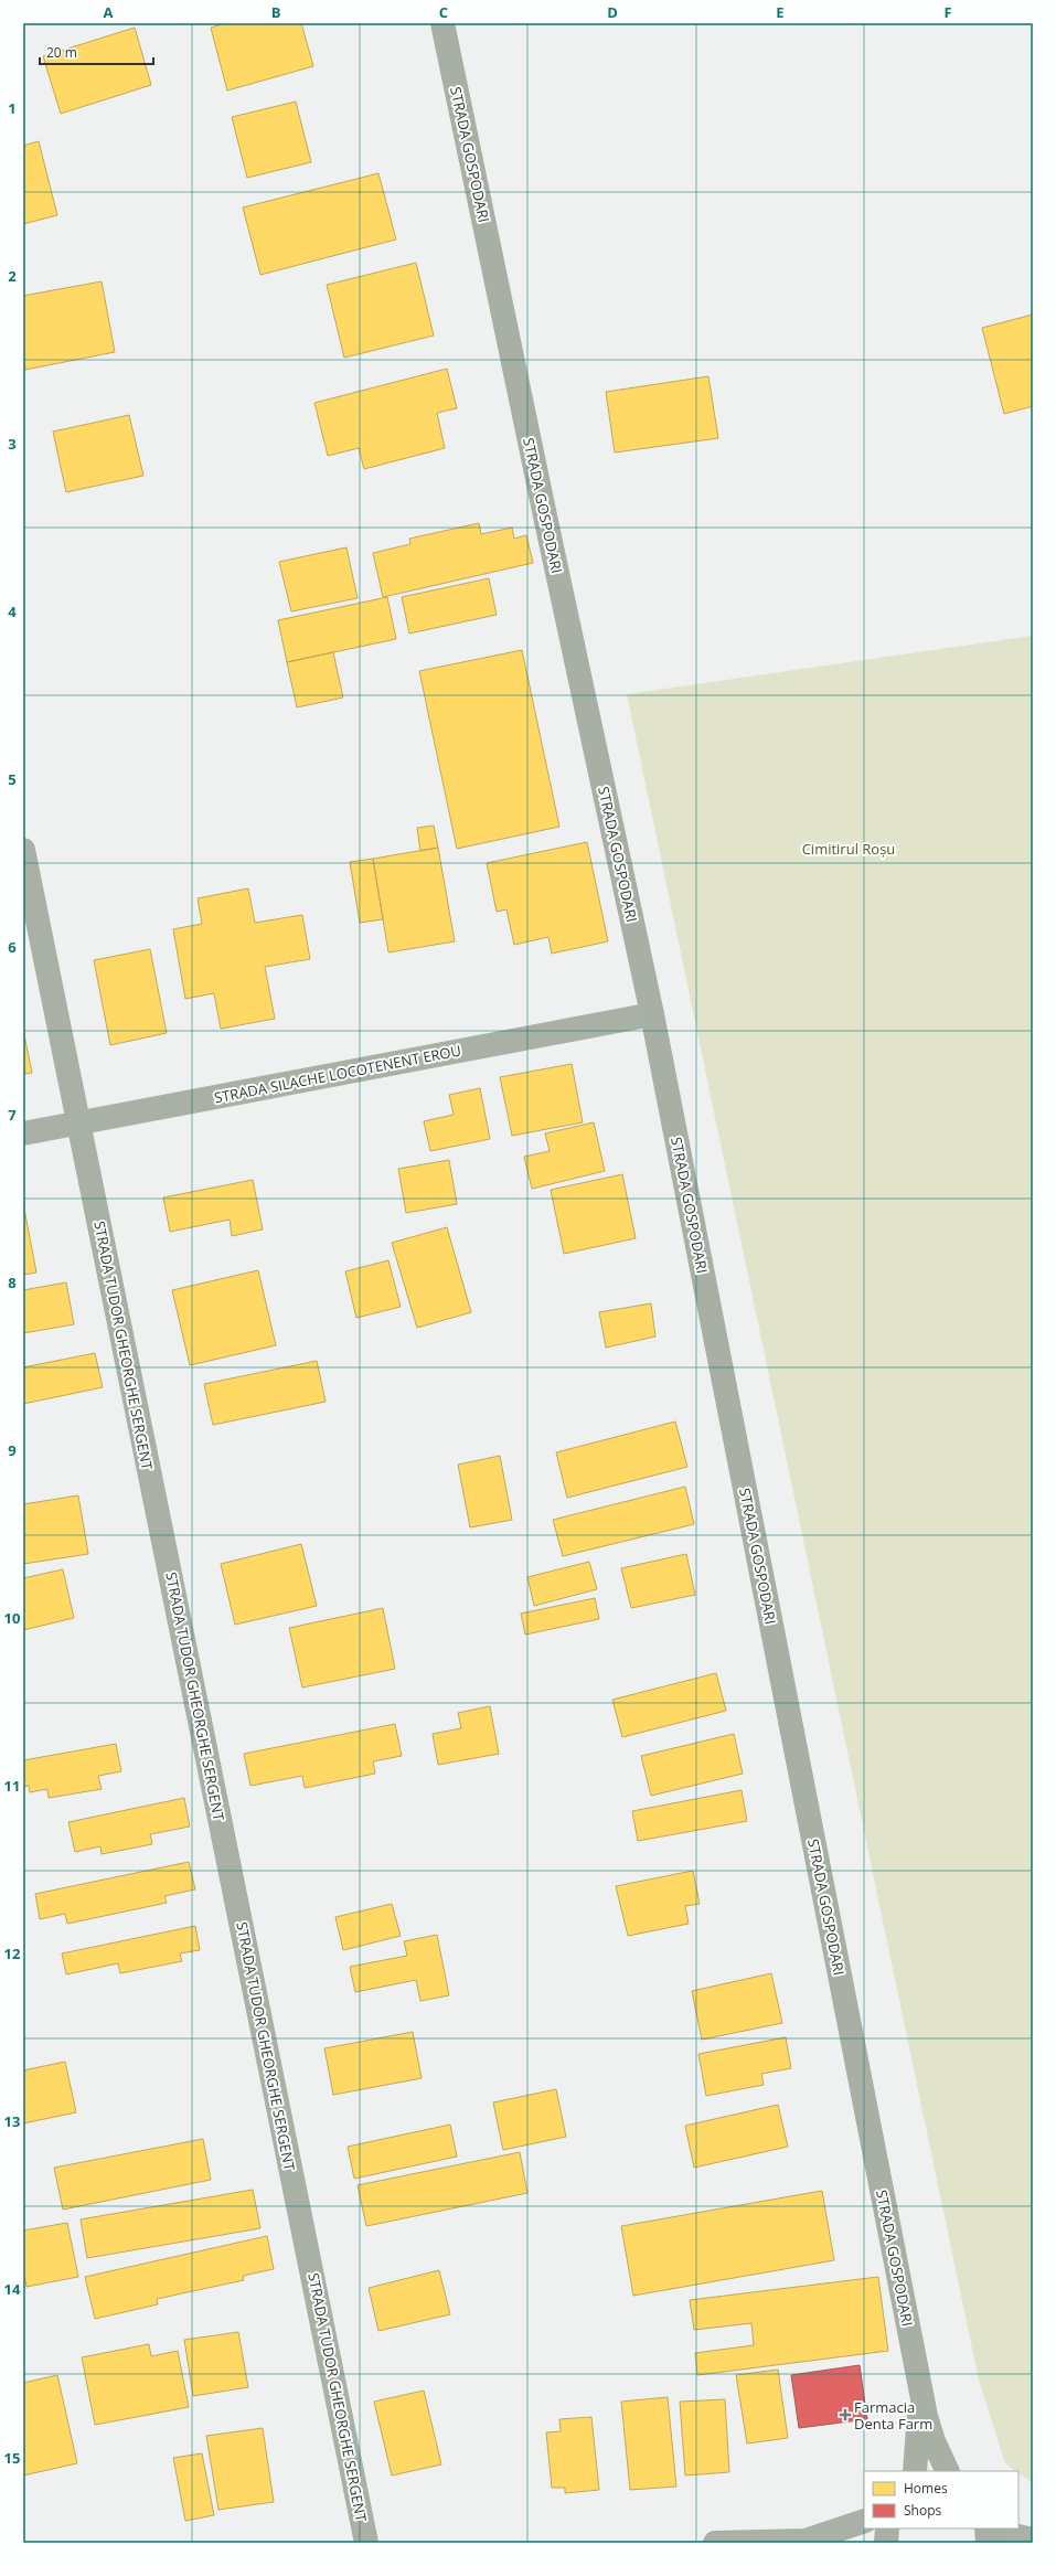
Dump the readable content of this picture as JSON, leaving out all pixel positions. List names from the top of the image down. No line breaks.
{"streets":{"street":["STRADA GOSPODARI","STRADA SILACHE LOCOTENENT EROU","STRADA TUDOR GHEORGHE SERGENT"]},"crossings":[["STRADA GOSPODARI","STRADA SILACHE LOCOTENENT EROU"],["STRADA SILACHE LOCOTENENT EROU","STRADA TUDOR GHEORGHE SERGENT"]],"parks":["Cimitirul Roșu"],"places":{"health":["Farmacia Denta Farm"]},"legend":["Homes","Shops"],"scale_bar":"20 m","grid":{"columns":["A","B","C","D","E","F"],"rows":["1","2","3","4","5","6","7","8","9","10","11","12","13","14","15"]}}
